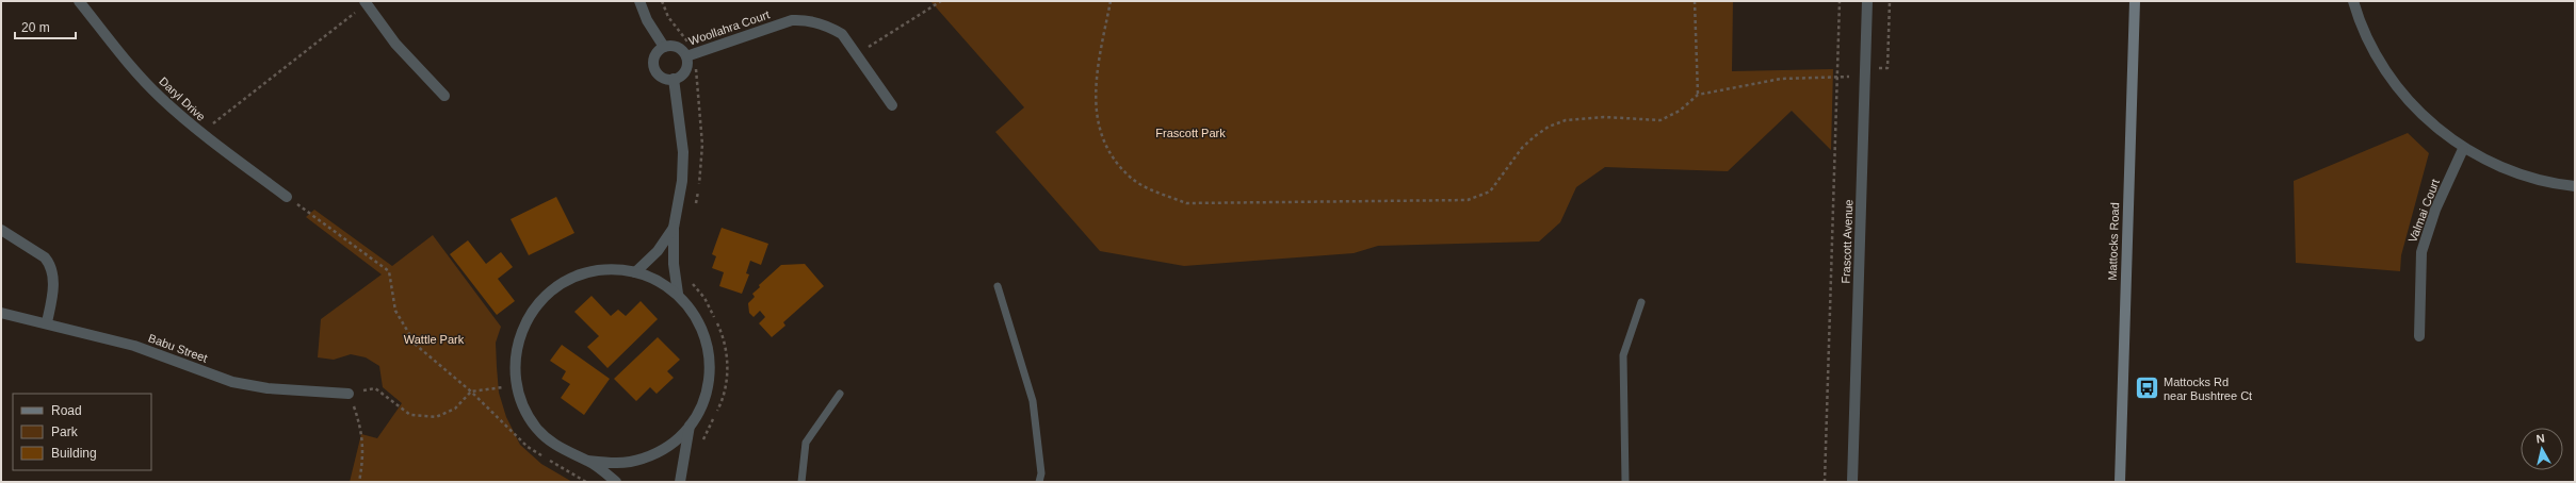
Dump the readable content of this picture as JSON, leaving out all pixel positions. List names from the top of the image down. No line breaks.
{"streets":{"street":["Woollahra Court","Daryl Drive","Valmai Court","Frascott Avenue","Mattocks Road","Babu Street"]},"parks":["Frascott Park","Wattle Park"],"places":{"bus stop":["Mattocks Rd near Bushtree Ct"]},"legend":["Road","Park","Building"],"scale_bar":"20 m","north":"top"}
